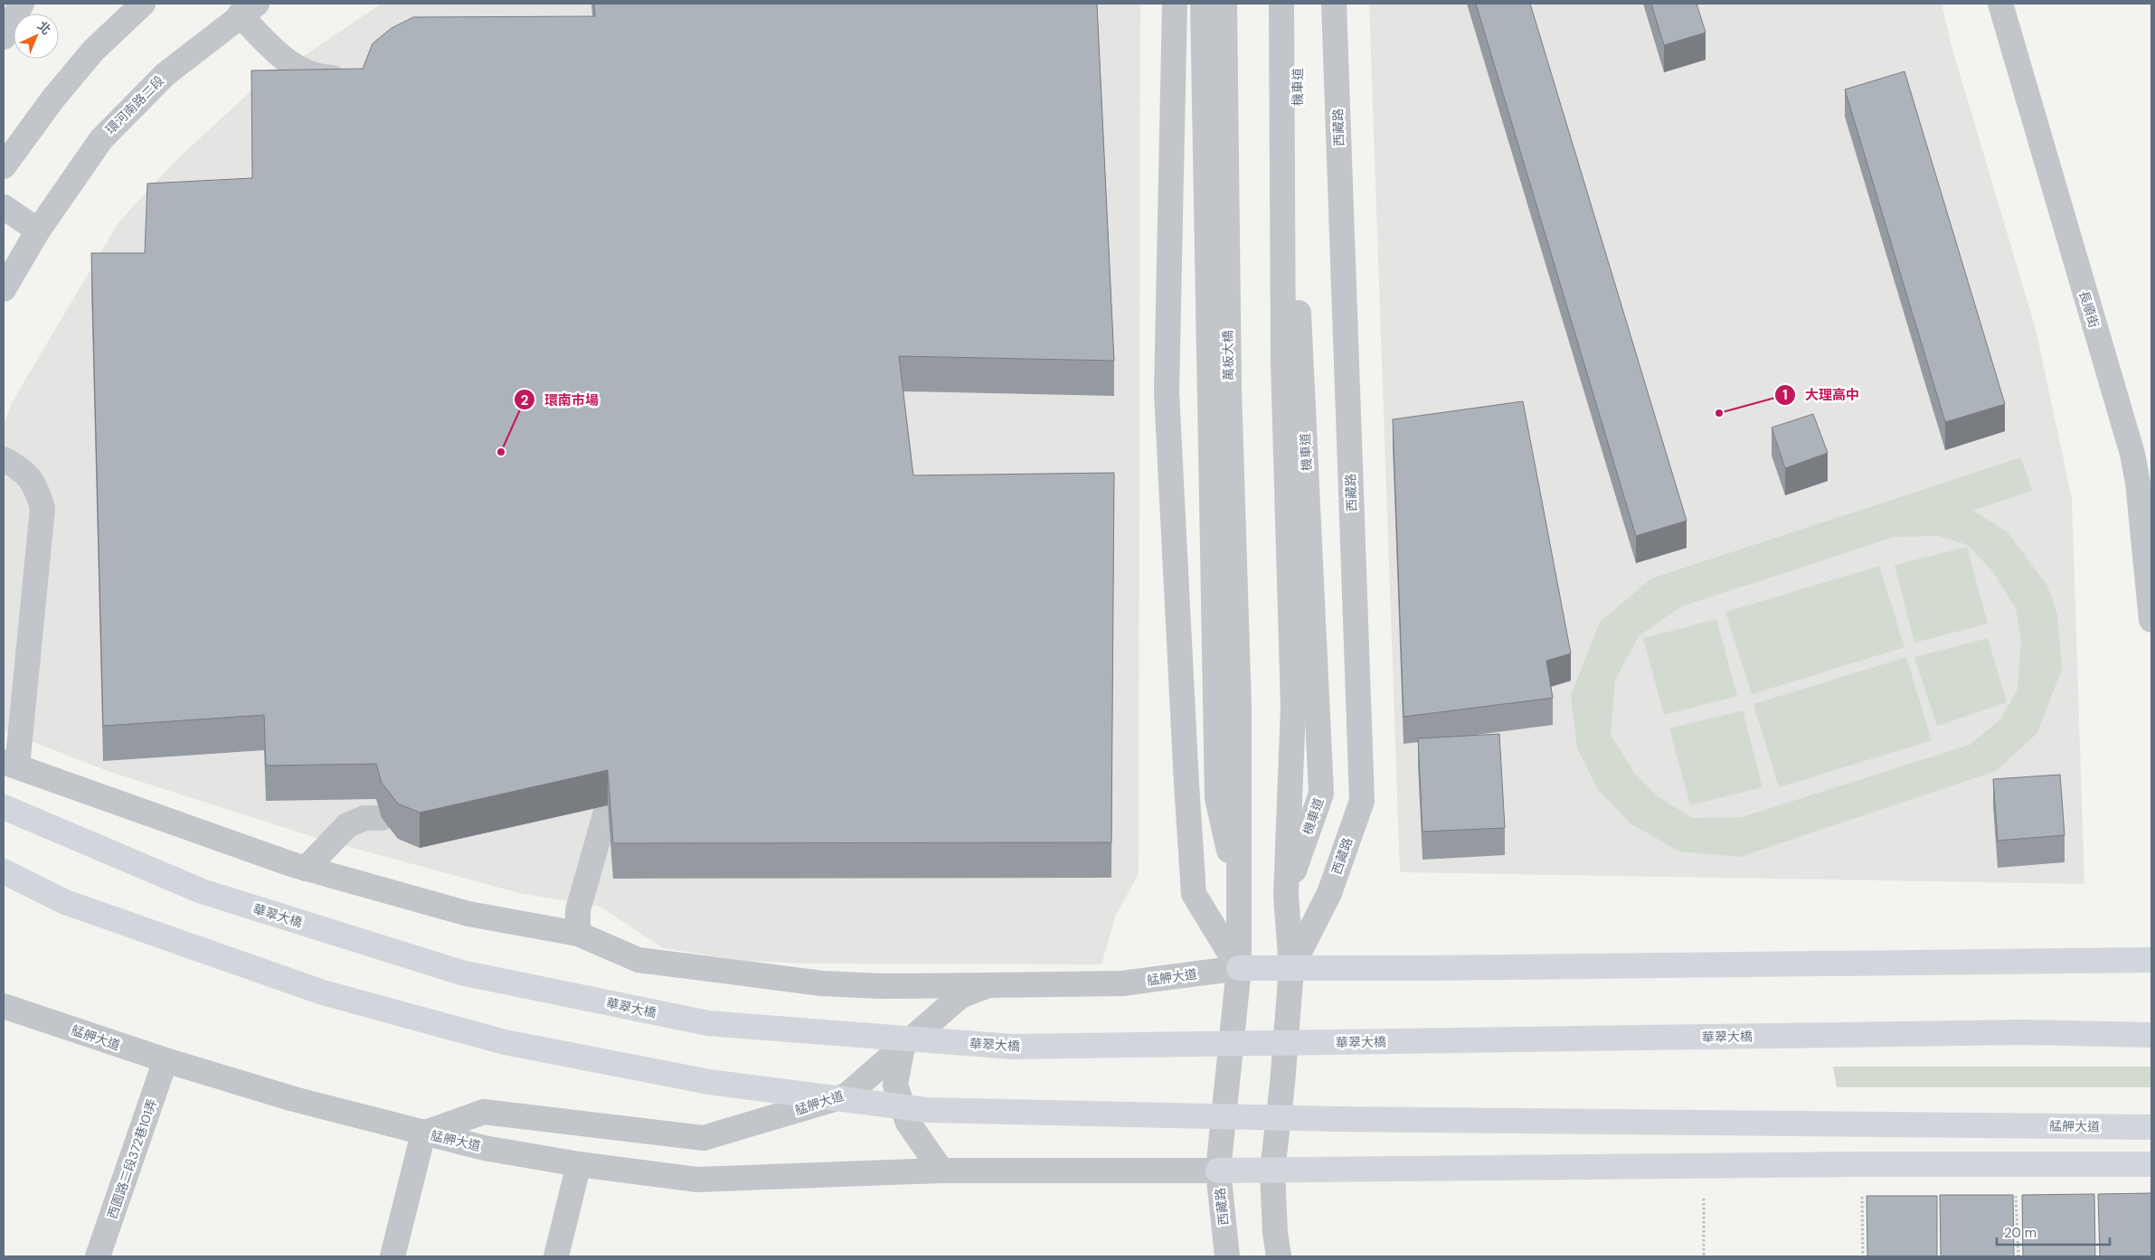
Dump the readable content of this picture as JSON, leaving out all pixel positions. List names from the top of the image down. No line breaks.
{"streets":{"main road":["華翠大橋","艋舺大道"],"street":["機車道","環河南路二段","西藏路","長順街","萬板大橋","西園路二段372巷101弄"]},"crossings":[["機車道","西藏路"],["西藏路","萬板大橋"],["西藏路","艋舺大道"],["艋舺大道","西園路二段372巷101弄"]],"places":["大理高中","環南市場"],"scale_bar":"20 m","north":"top right"}
